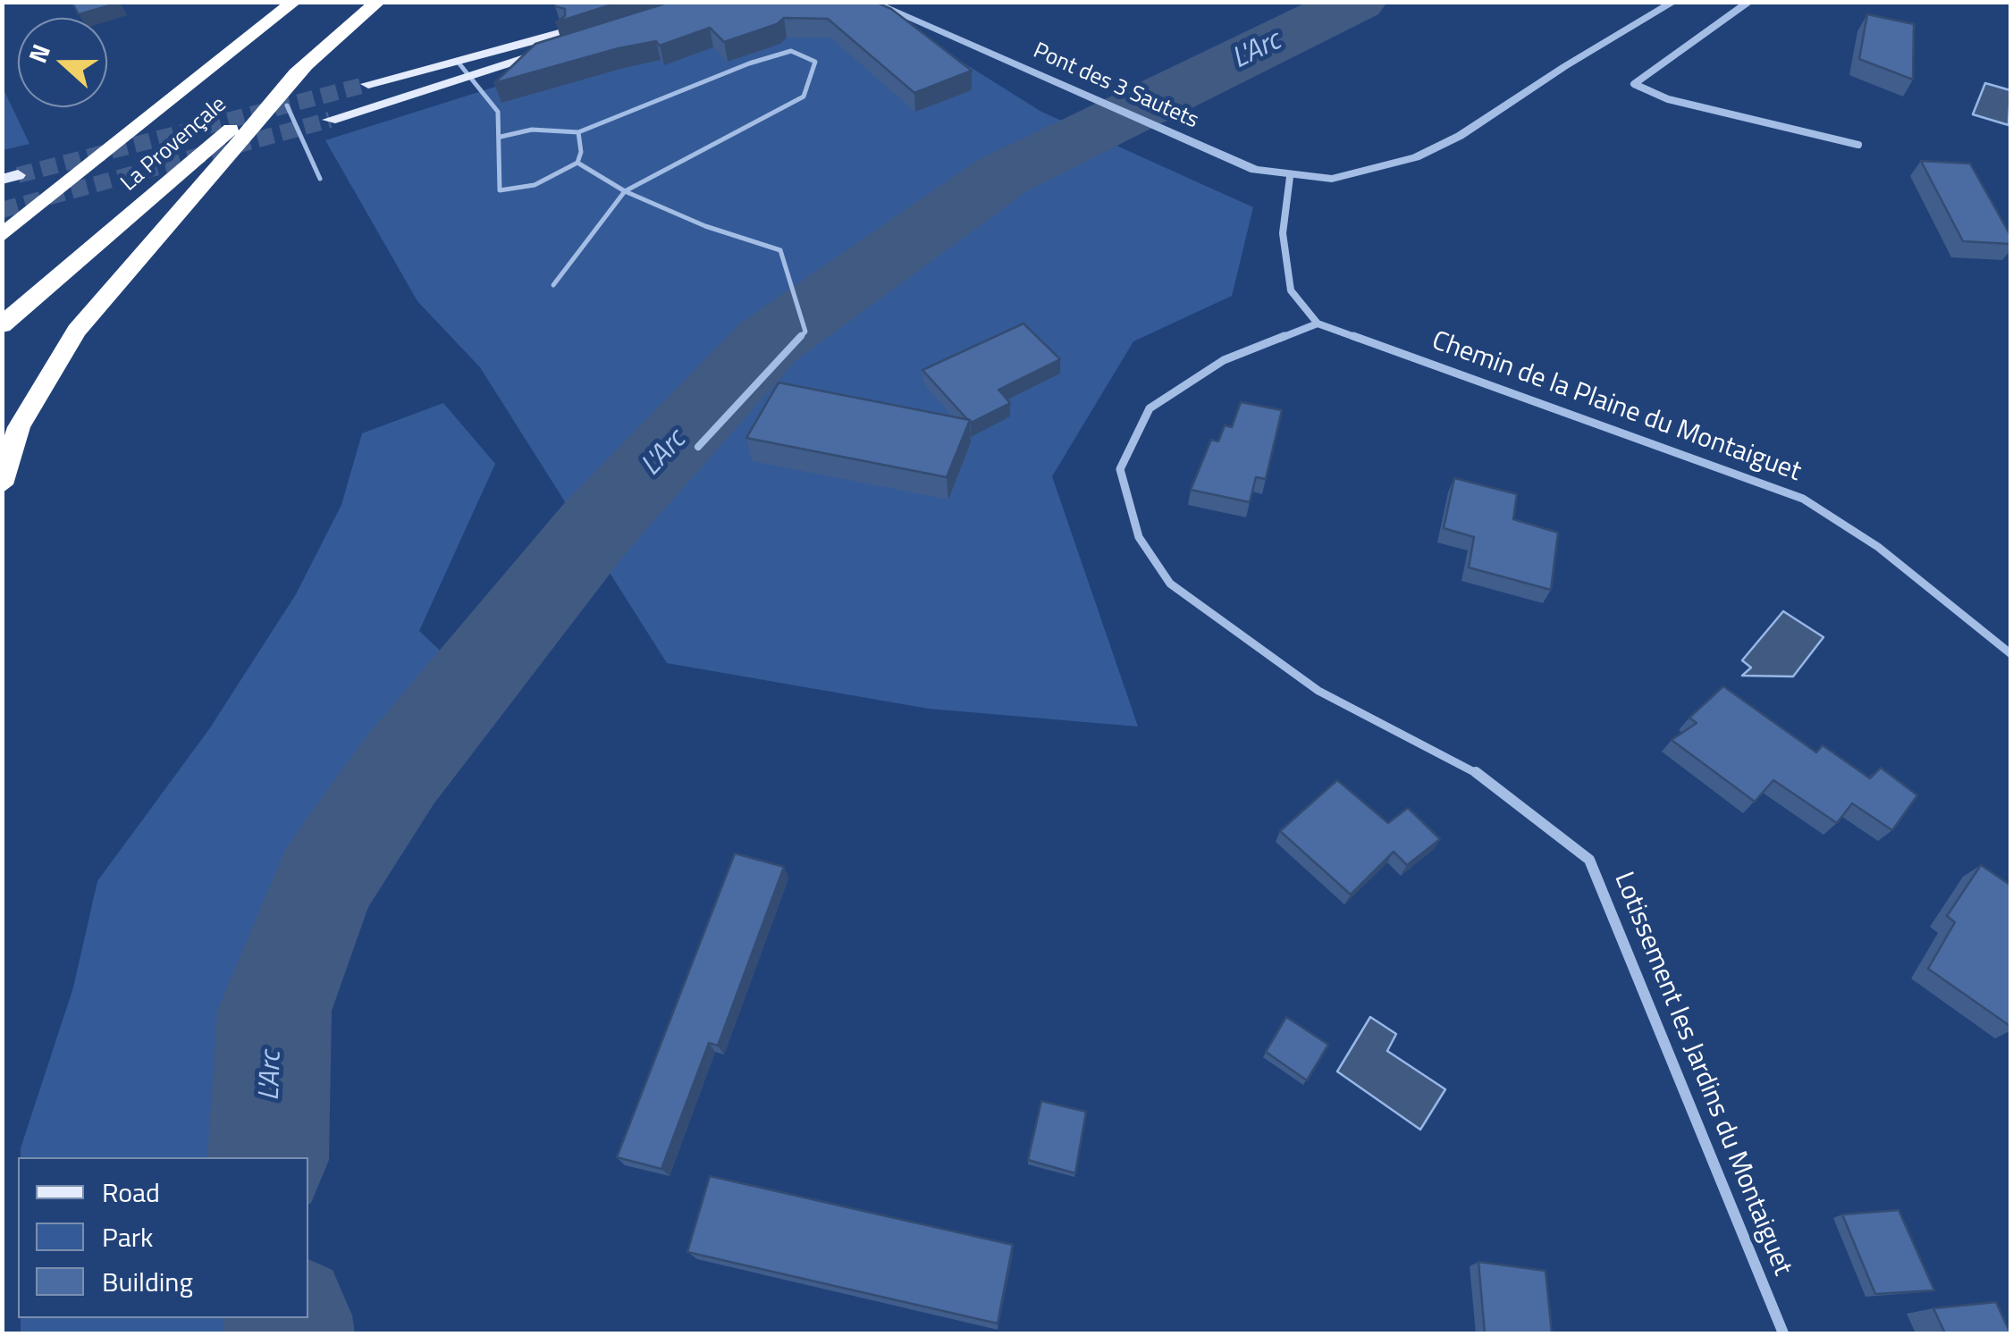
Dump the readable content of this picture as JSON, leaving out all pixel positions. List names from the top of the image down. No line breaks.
{"streets":{"highway":["La Provençale"],"street":["Pont des 3 Sautets","Chemin de la Plaine du Montaiguet","Lotissement les Jardins du Montaiguet"]},"crossings":[["Chemin de la Plaine du Montaiguet","Lotissement les Jardins du Montaiguet"]],"water":["L'Arc"],"legend":["Road","Park","Building"],"north":"left"}
